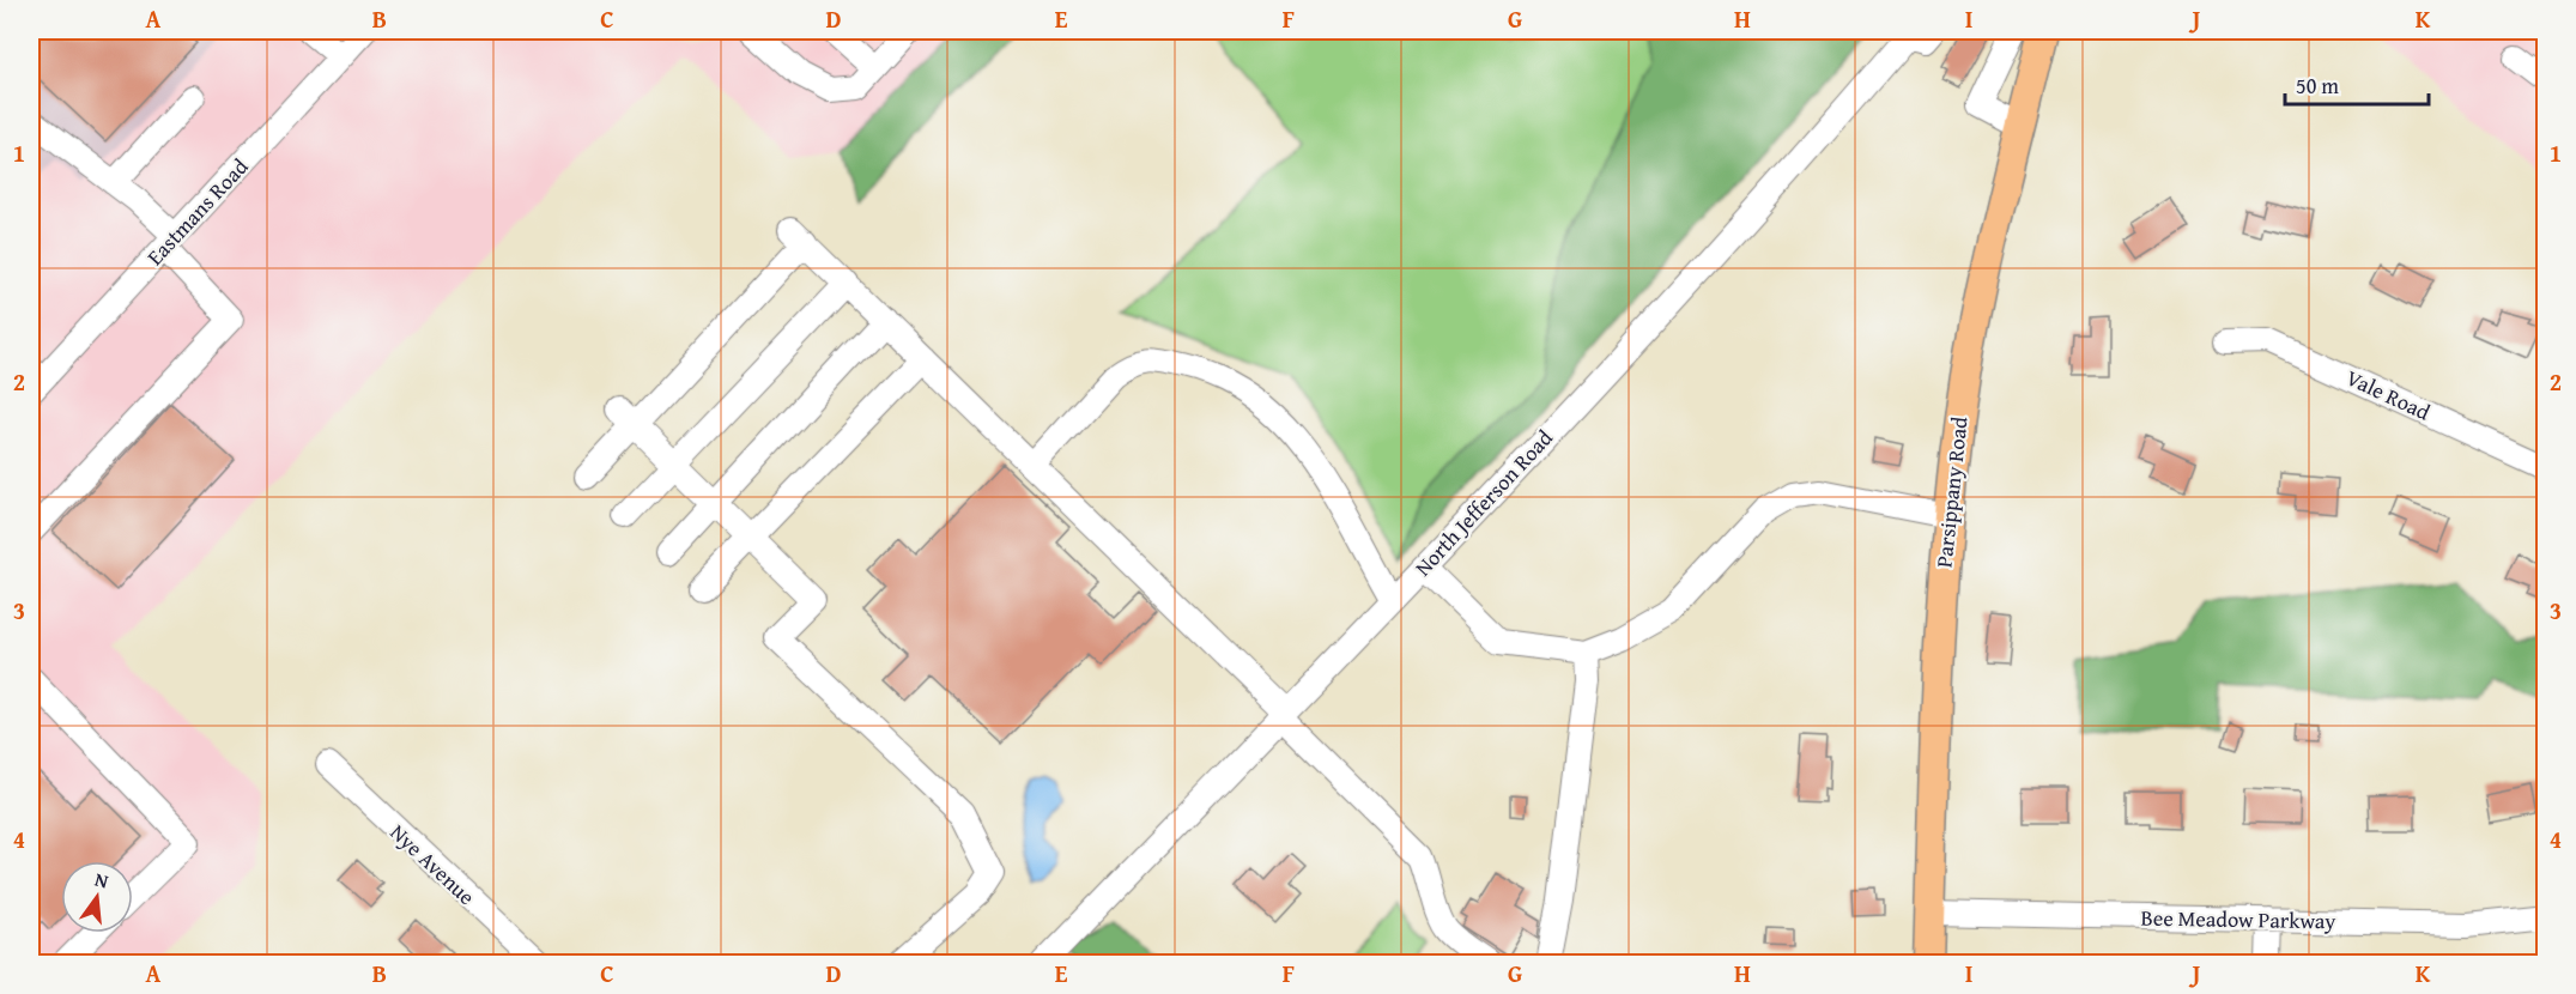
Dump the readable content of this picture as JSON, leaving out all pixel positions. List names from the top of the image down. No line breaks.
{"streets":{"main road":["Parsippany Road"],"street":["Eastmans Road","Vale Road","North Jefferson Road","Nye Avenue","Bee Meadow Parkway"]},"crossings":[["Parsippany Road","Bee Meadow Parkway"]],"scale_bar":"50 m","north":"top","grid":{"columns":["A","B","C","D","E","F","G","H","I","J","K"],"rows":["1","2","3","4"]}}
